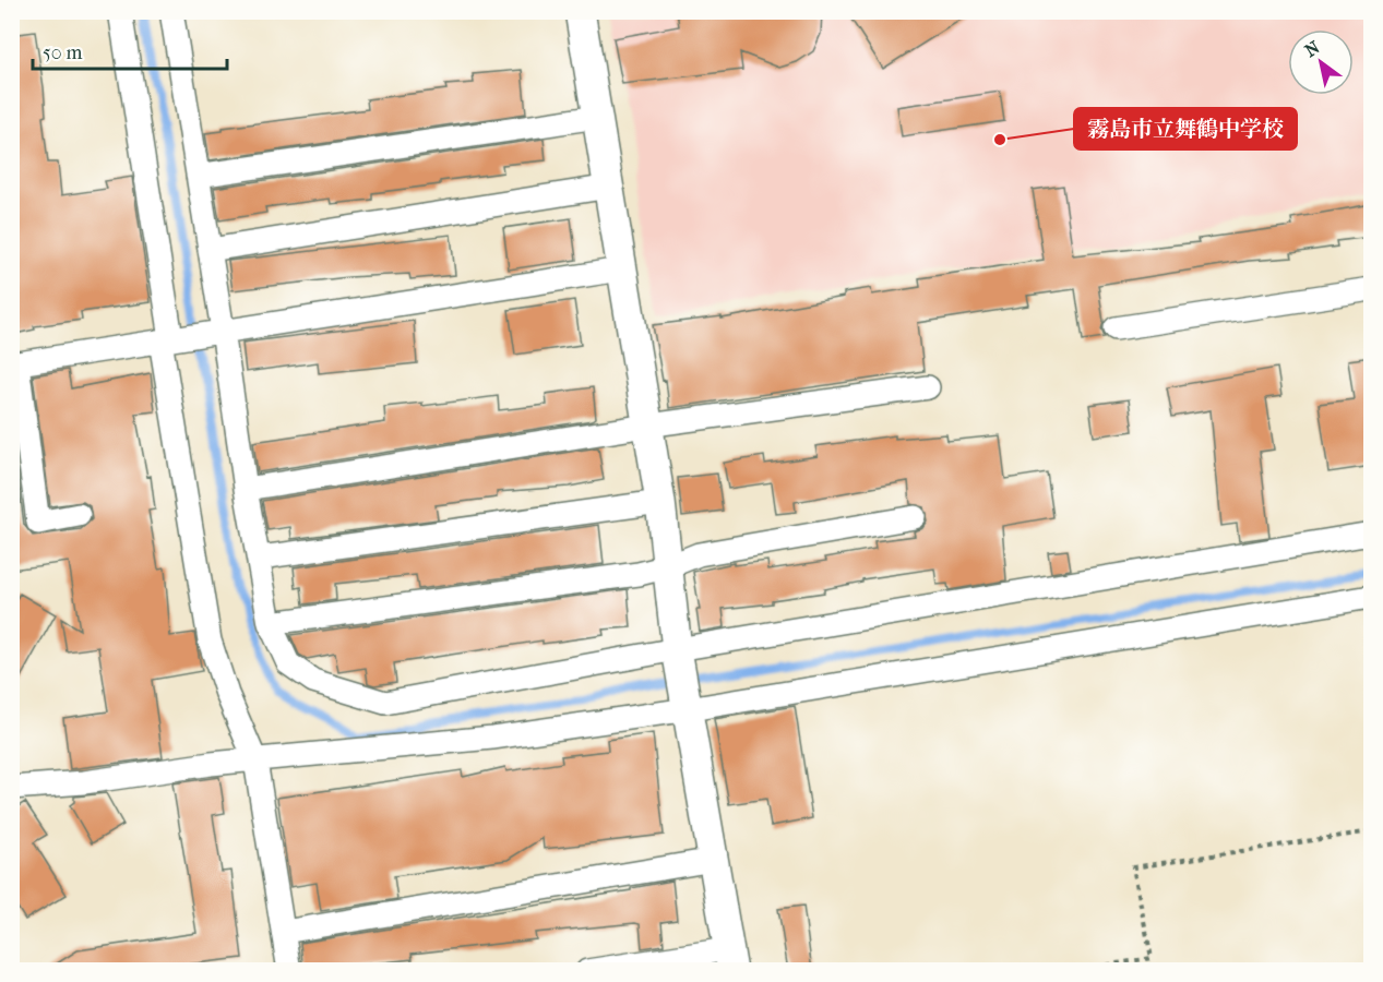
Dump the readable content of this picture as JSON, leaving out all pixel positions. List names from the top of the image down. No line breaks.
{"places":["霧島市立舞鶴中学校"],"scale_bar":"50 m","north":"top left"}
